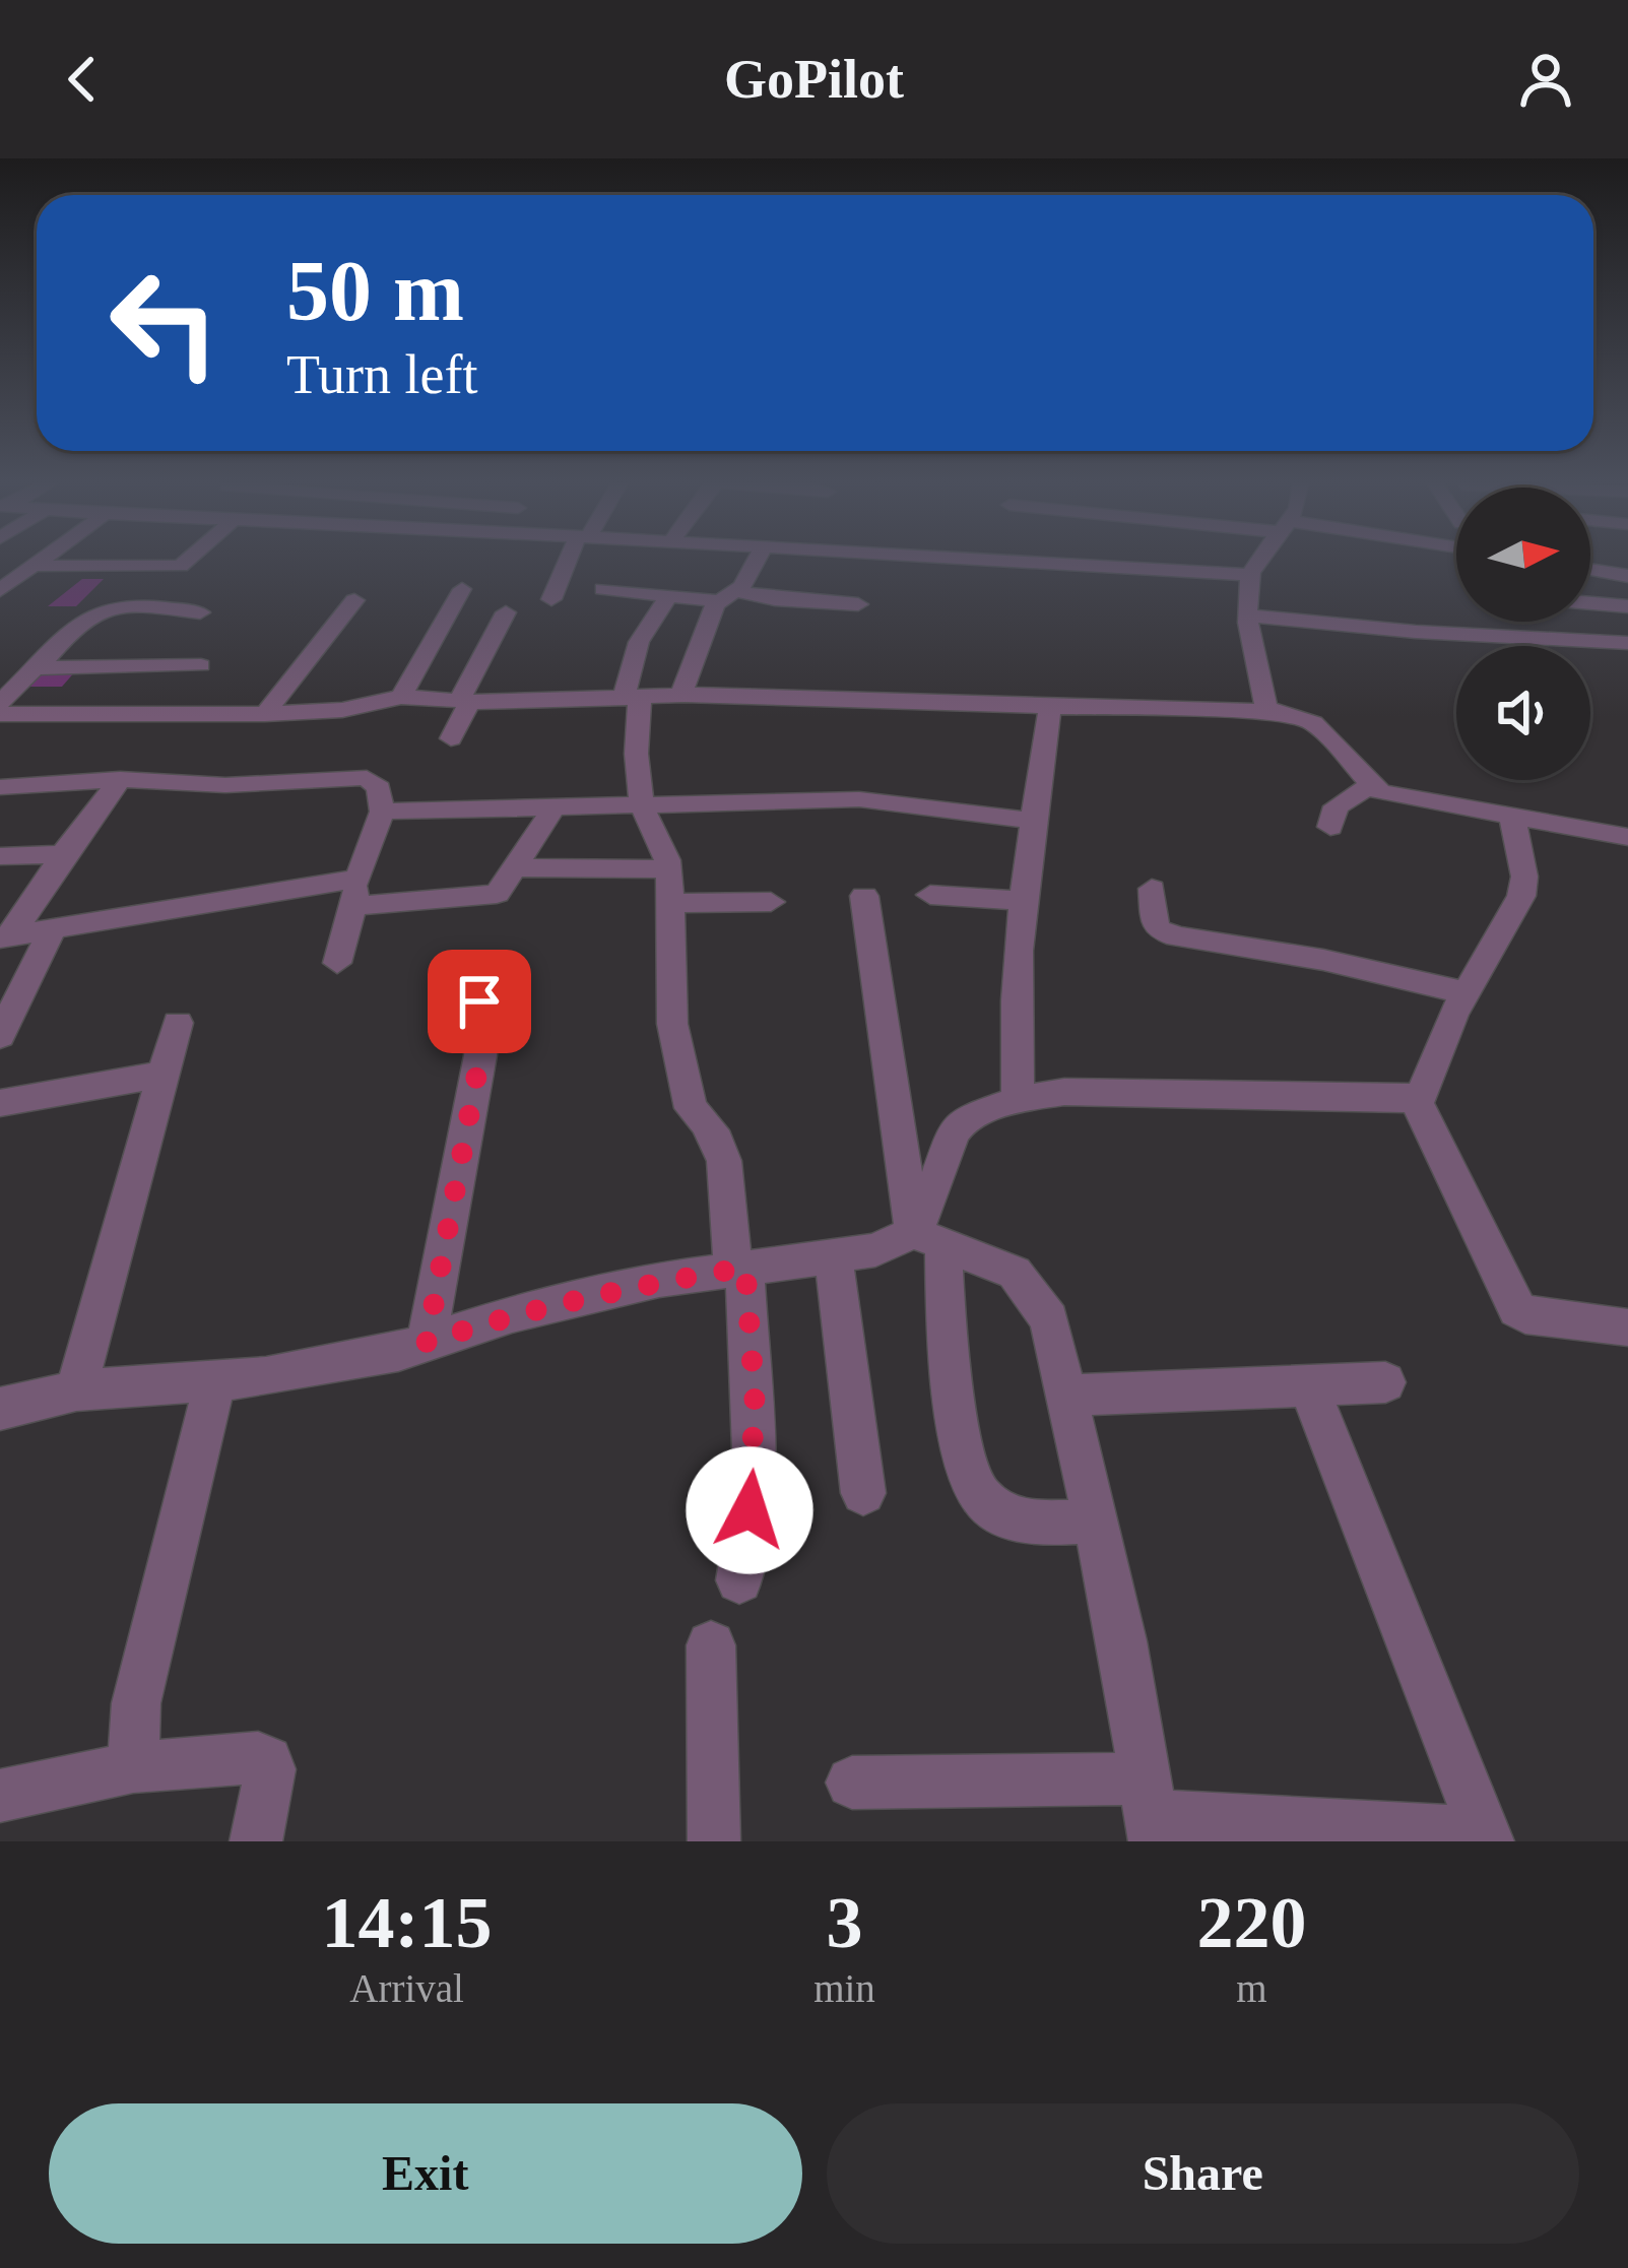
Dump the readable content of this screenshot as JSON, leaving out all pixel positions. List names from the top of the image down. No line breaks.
{"north":"right","page":{"header":"GoPilot","turn":["50 m","Turn left"],"eta":["14:15","Arrival","3","min","220","m"],"buttons":["Exit","Share"]}}
